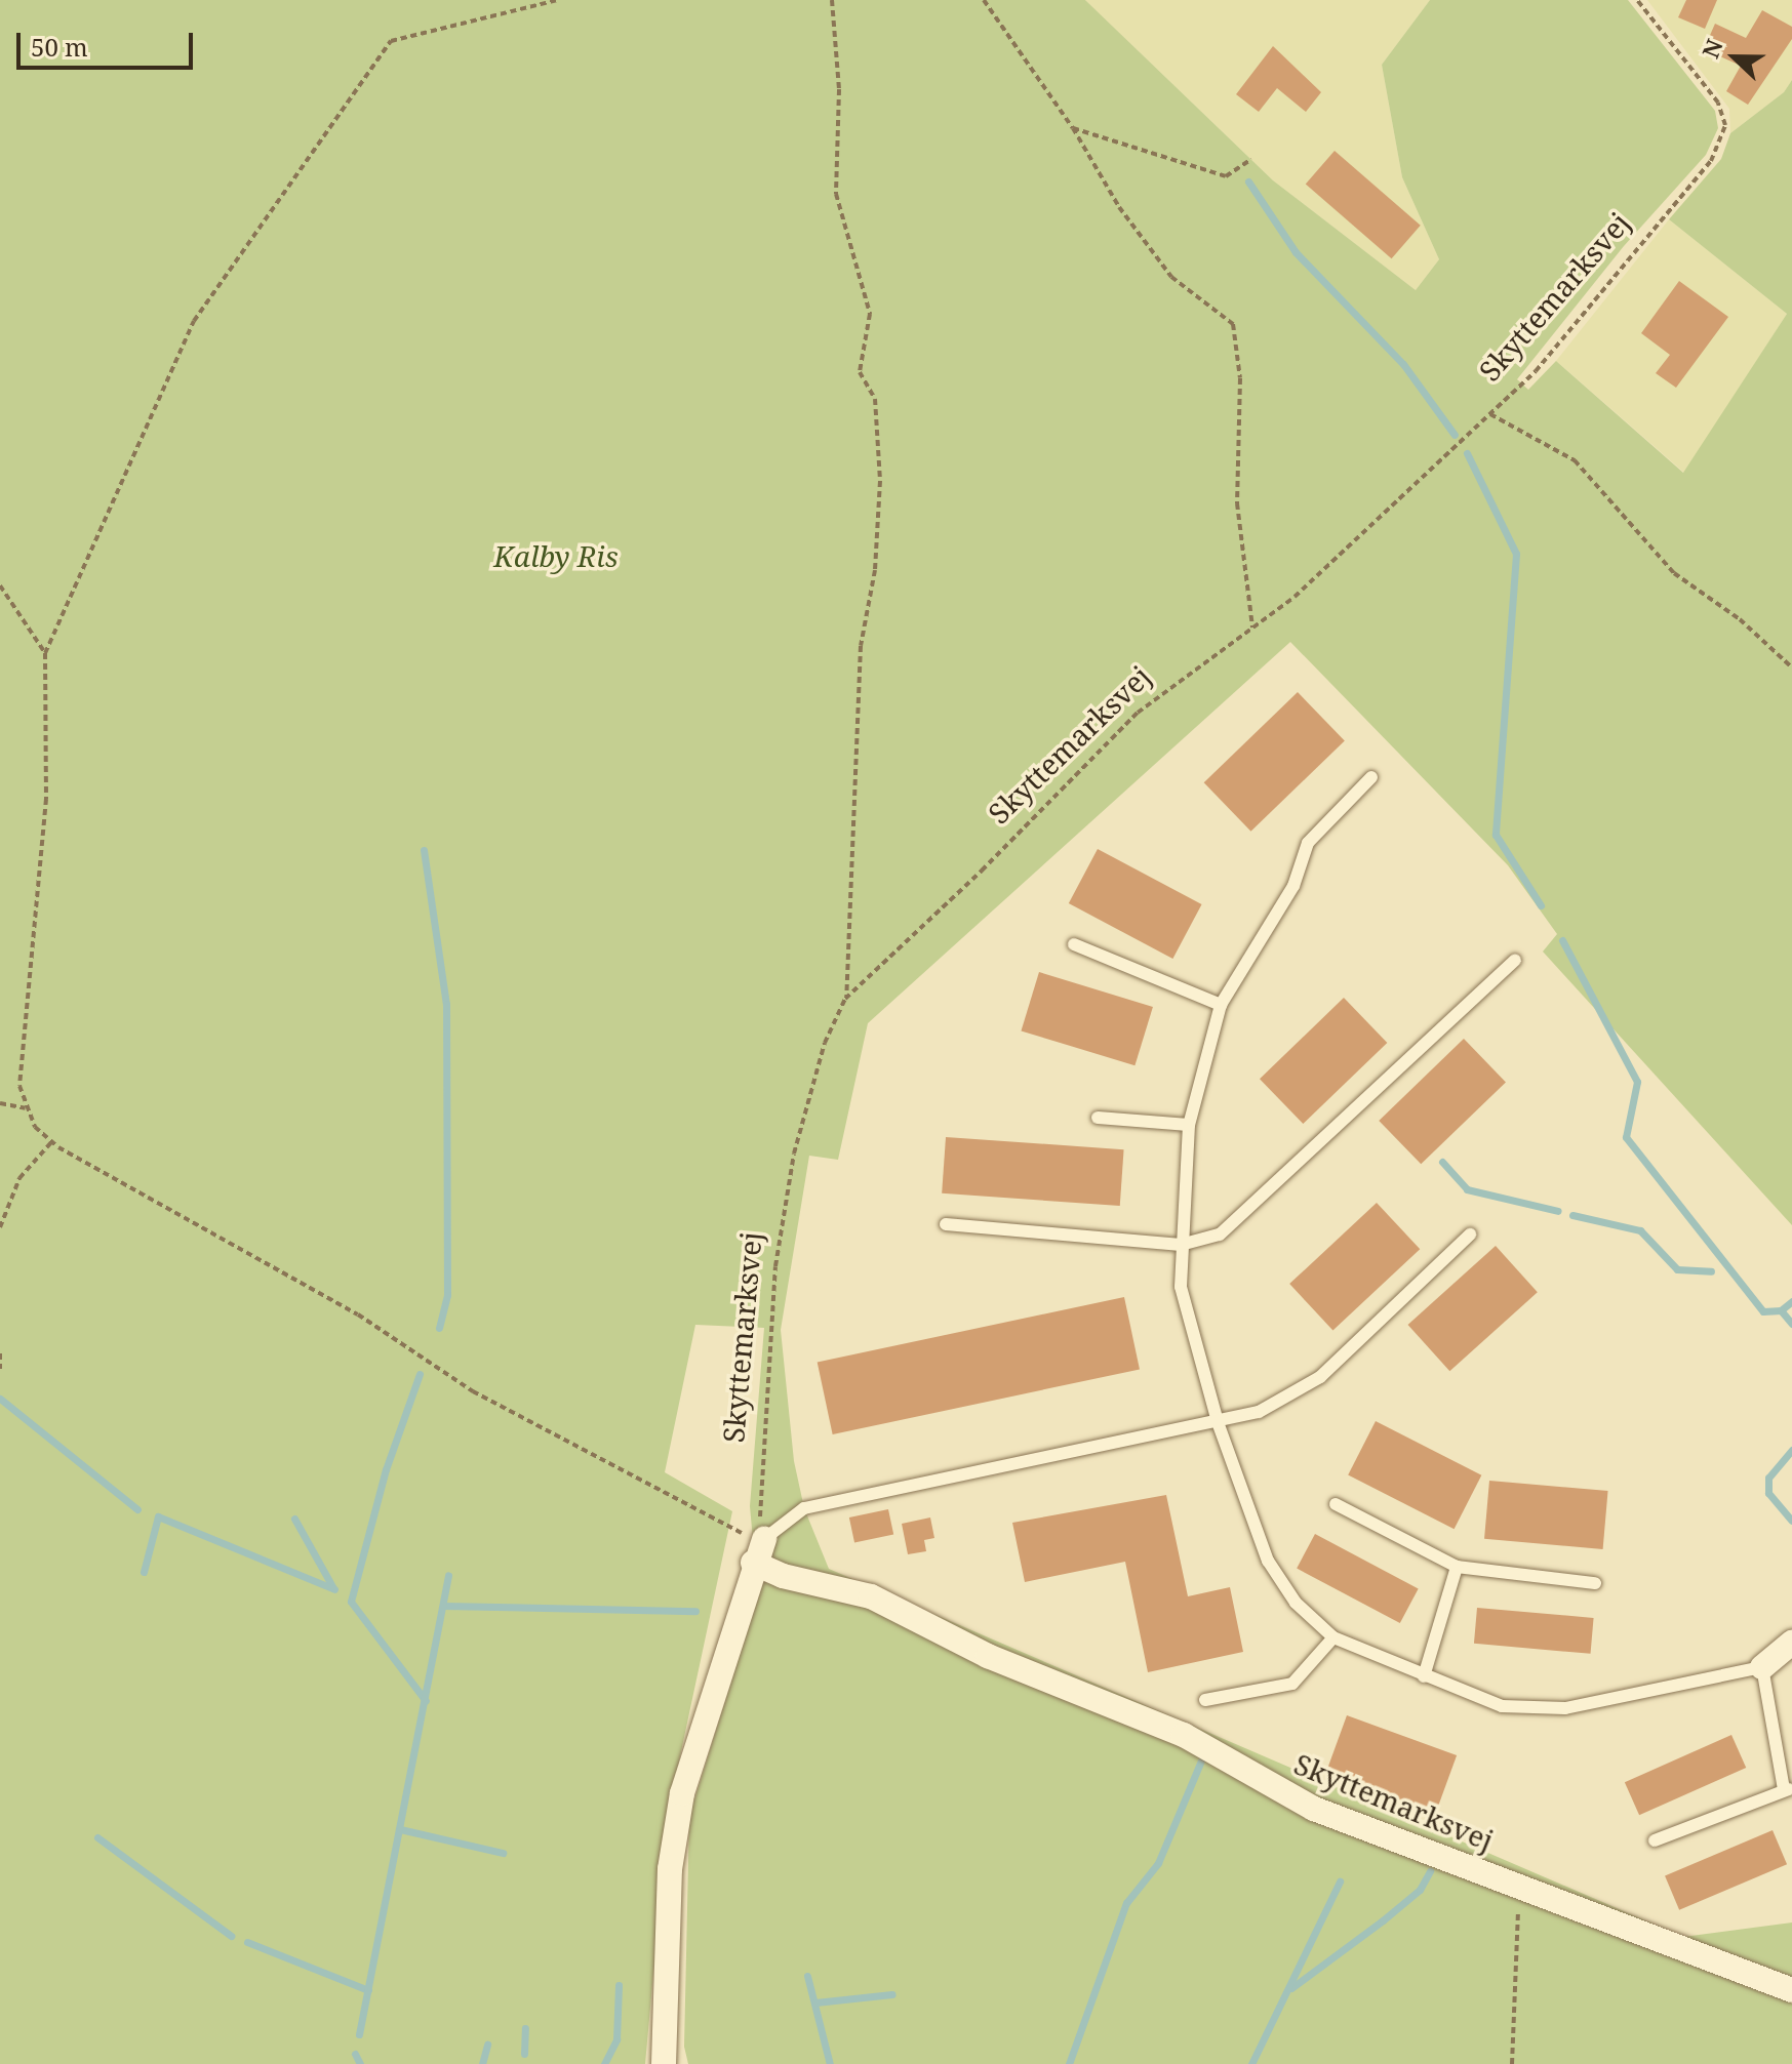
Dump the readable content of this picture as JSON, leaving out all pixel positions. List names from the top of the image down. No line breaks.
{"streets":{"street":["Skyttemarksvej"]},"parks":["Kalby Ris"],"scale_bar":"50 m","north":"left"}
